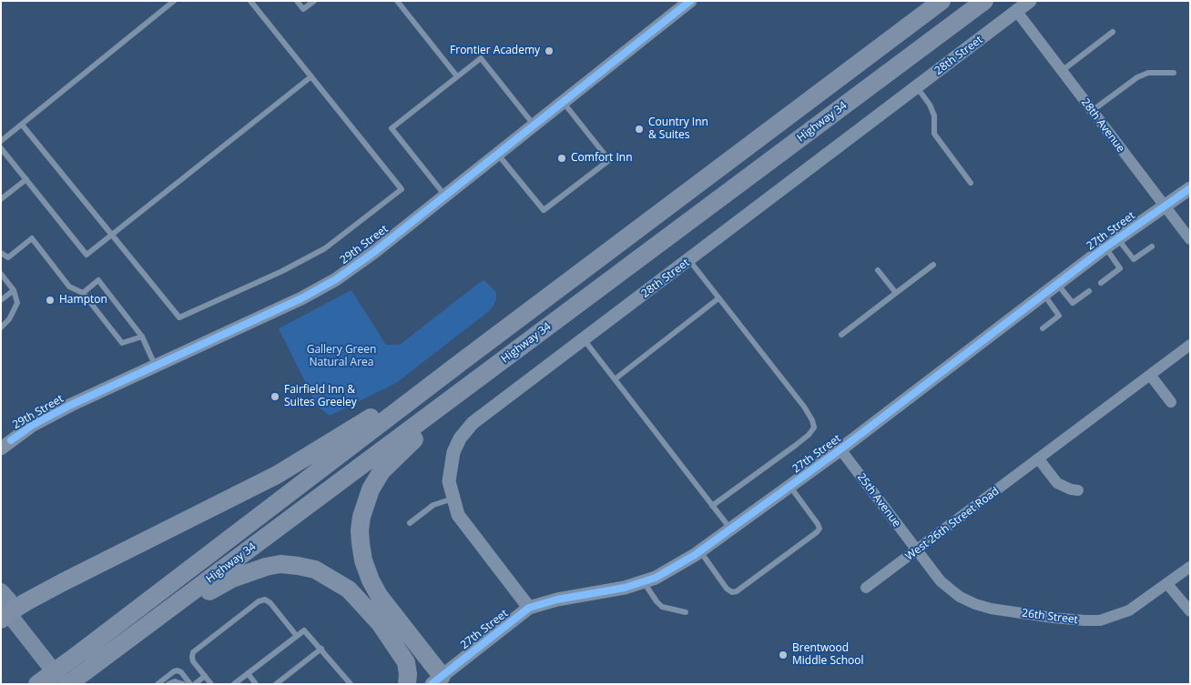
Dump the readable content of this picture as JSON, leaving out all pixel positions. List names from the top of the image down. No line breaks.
{"streets":{"highway":["Highway 34"],"street":["28th Street","28th Avenue","27th Street","29th Street","25th Avenue","West 26th Street Road","26th Street"]},"crossings":[["28th Street","28th Avenue"],["28th Street","27th Street"],["28th Avenue","27th Street"],["27th Street","25th Avenue"],["25th Avenue","West 26th Street Road"],["25th Avenue","26th Street"],["West 26th Street Road","26th Street"]],"parks":["Gallery Green Natural Area"],"places":["Frontier Academy","Country Inn & Suites","Comfort Inn","Hampton","Fairfield Inn & Suites Greeley","Brentwood Middle School"]}
